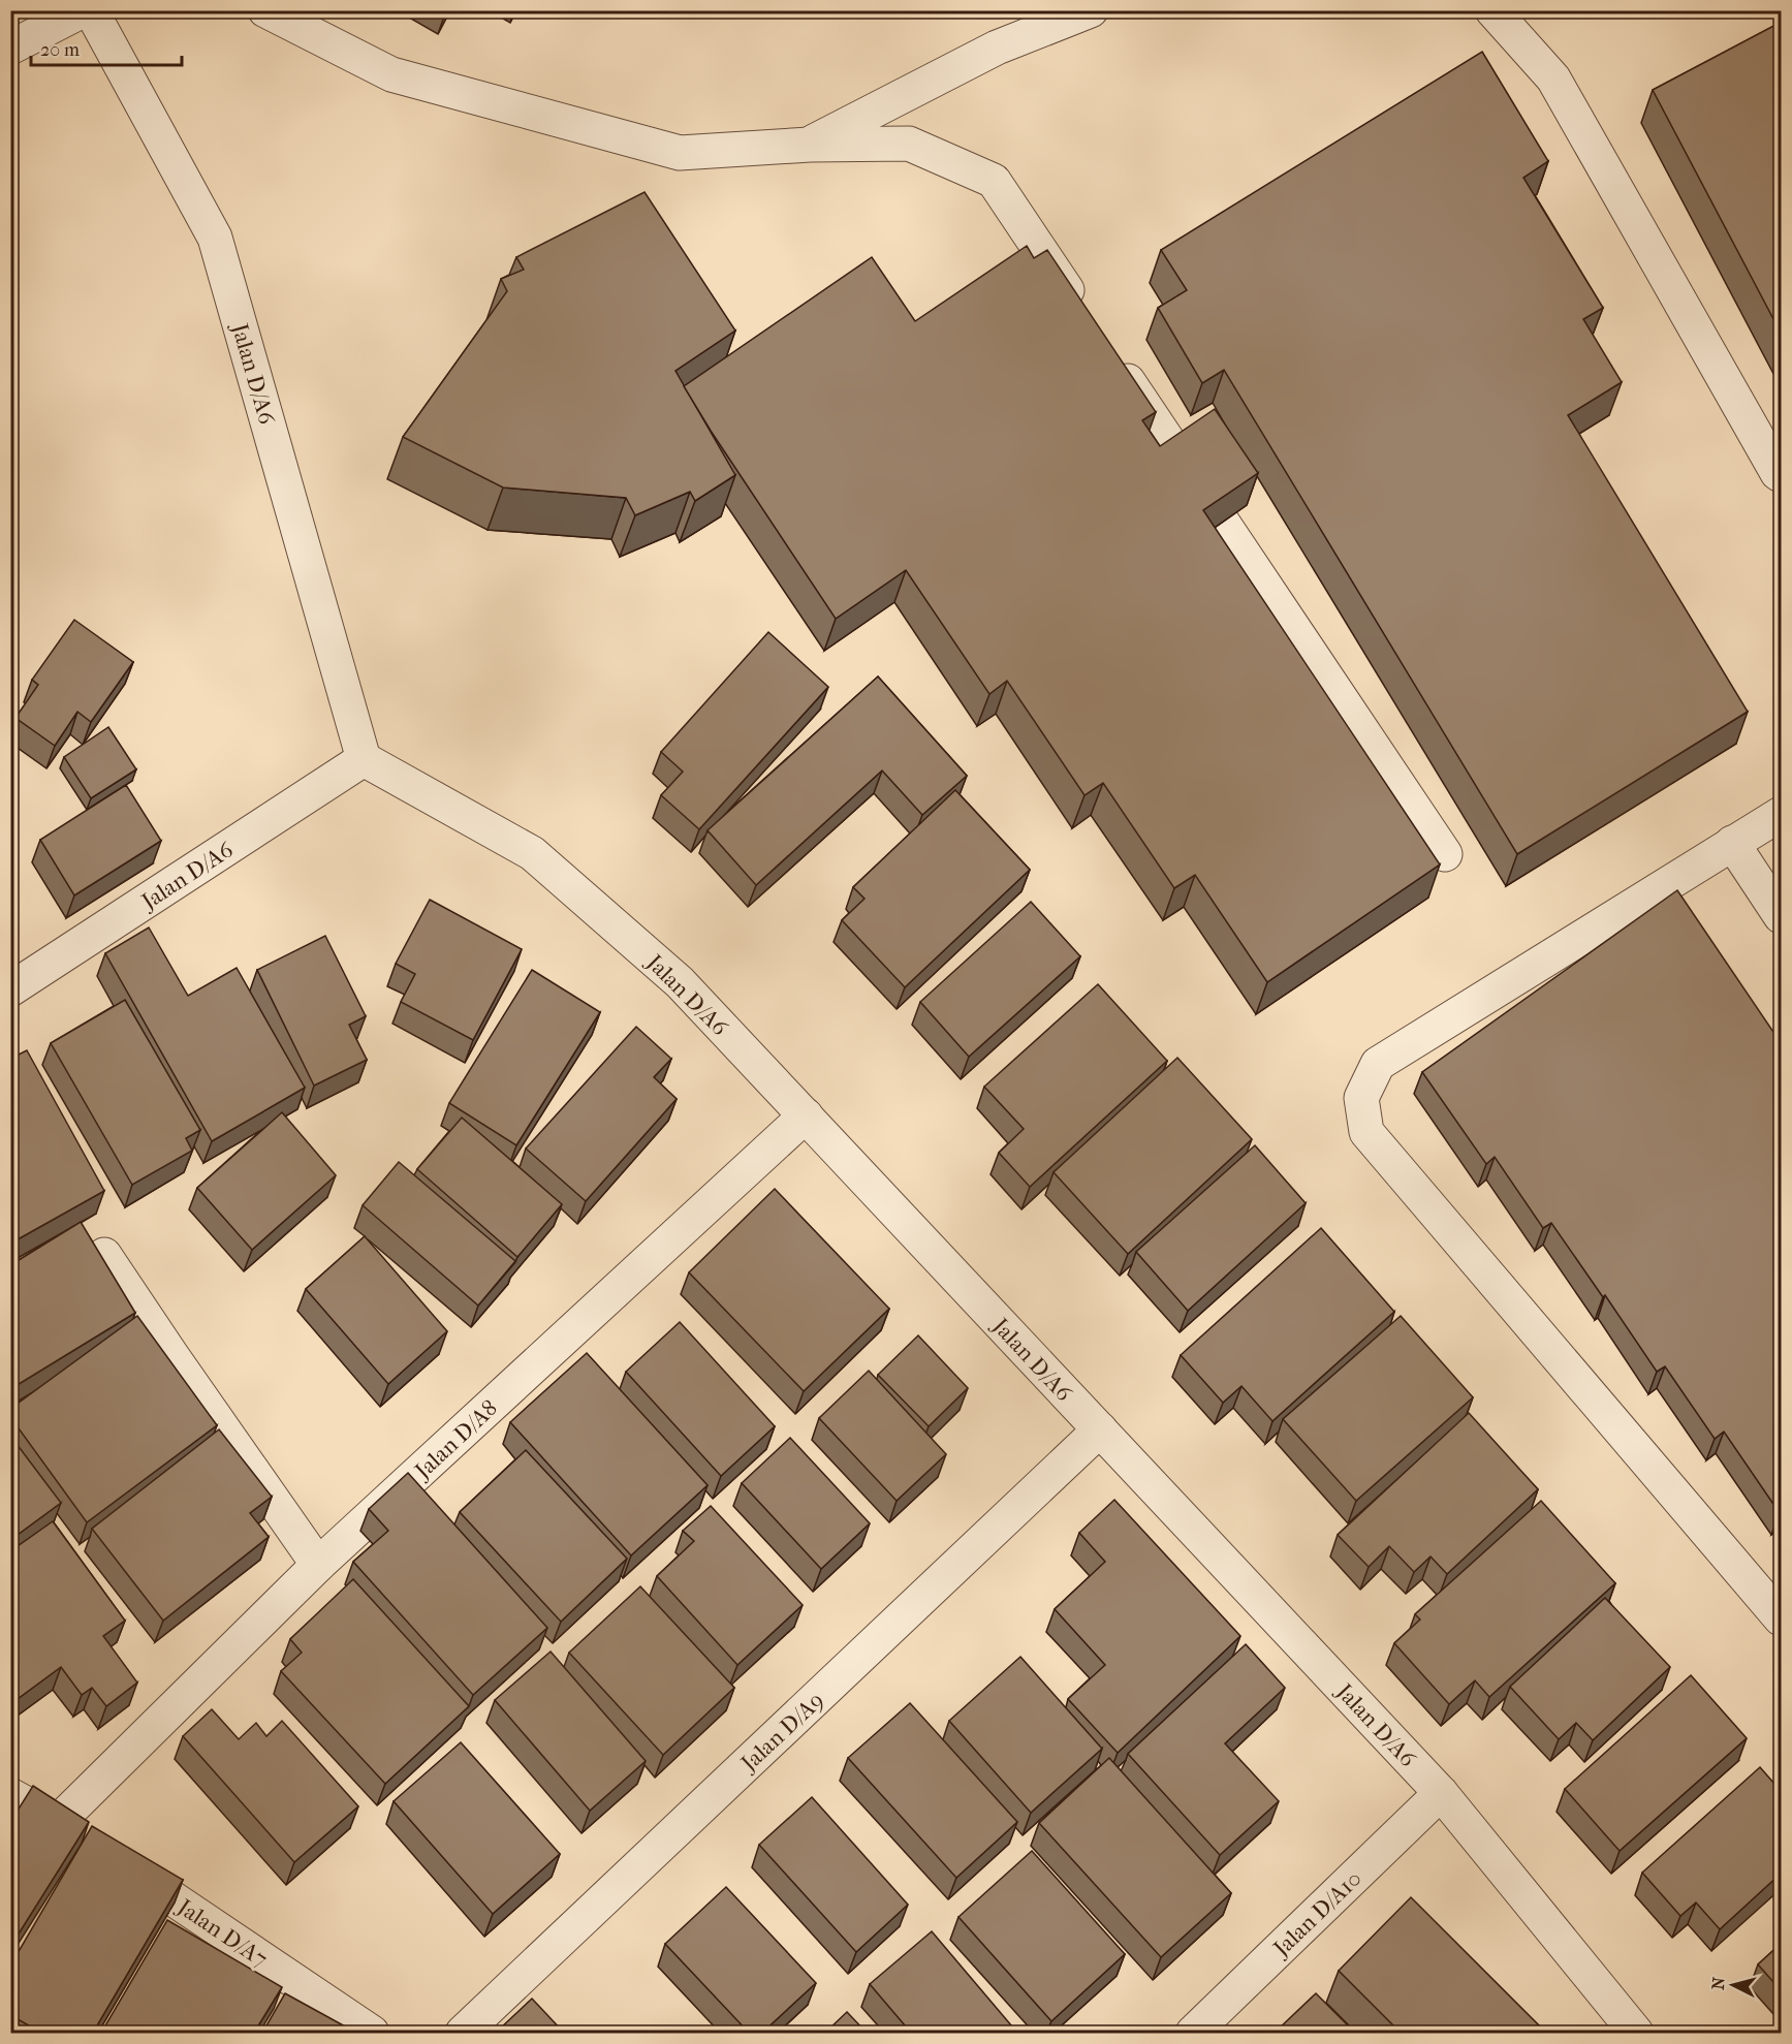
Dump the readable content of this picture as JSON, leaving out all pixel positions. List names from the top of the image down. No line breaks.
{"streets":{"street":["Jalan D/A6","Jalan D/A8","Jalan D/A9","Jalan D/A10","Jalan D/A7"]},"crossings":[["Jalan D/A6","Jalan D/A8"],["Jalan D/A6","Jalan D/A9"],["Jalan D/A6","Jalan D/A10"],["Jalan D/A8","Jalan D/A7"]],"scale_bar":"20 m","north":"left"}
